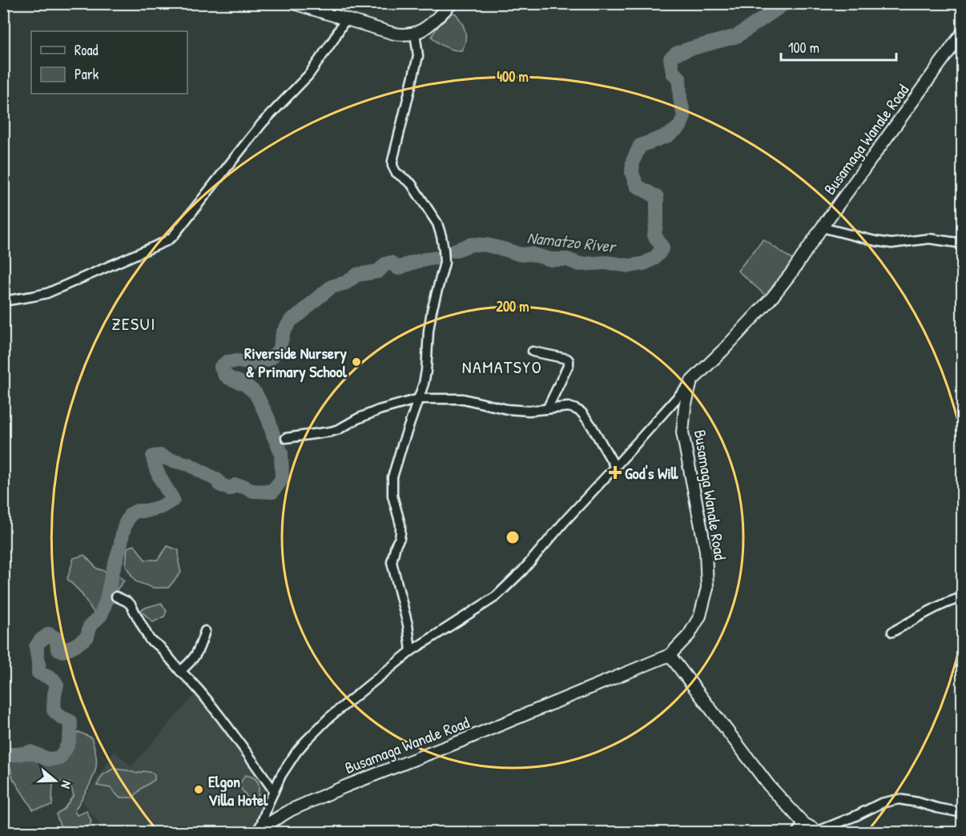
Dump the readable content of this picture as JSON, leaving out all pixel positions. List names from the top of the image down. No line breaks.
{"streets":{"street":["Busamaga Wanale Road"]},"districts":["ZESUI","NAMATSYO"],"water":["Namatzo River"],"places":{"other":["Riverside Nursery & Primary School","Elgon Villa Hotel"],"health":["God's Will"]},"legend":["Road","Park"],"scale_bar":"100 m","north":"right","rings":["400 m","200 m"]}
